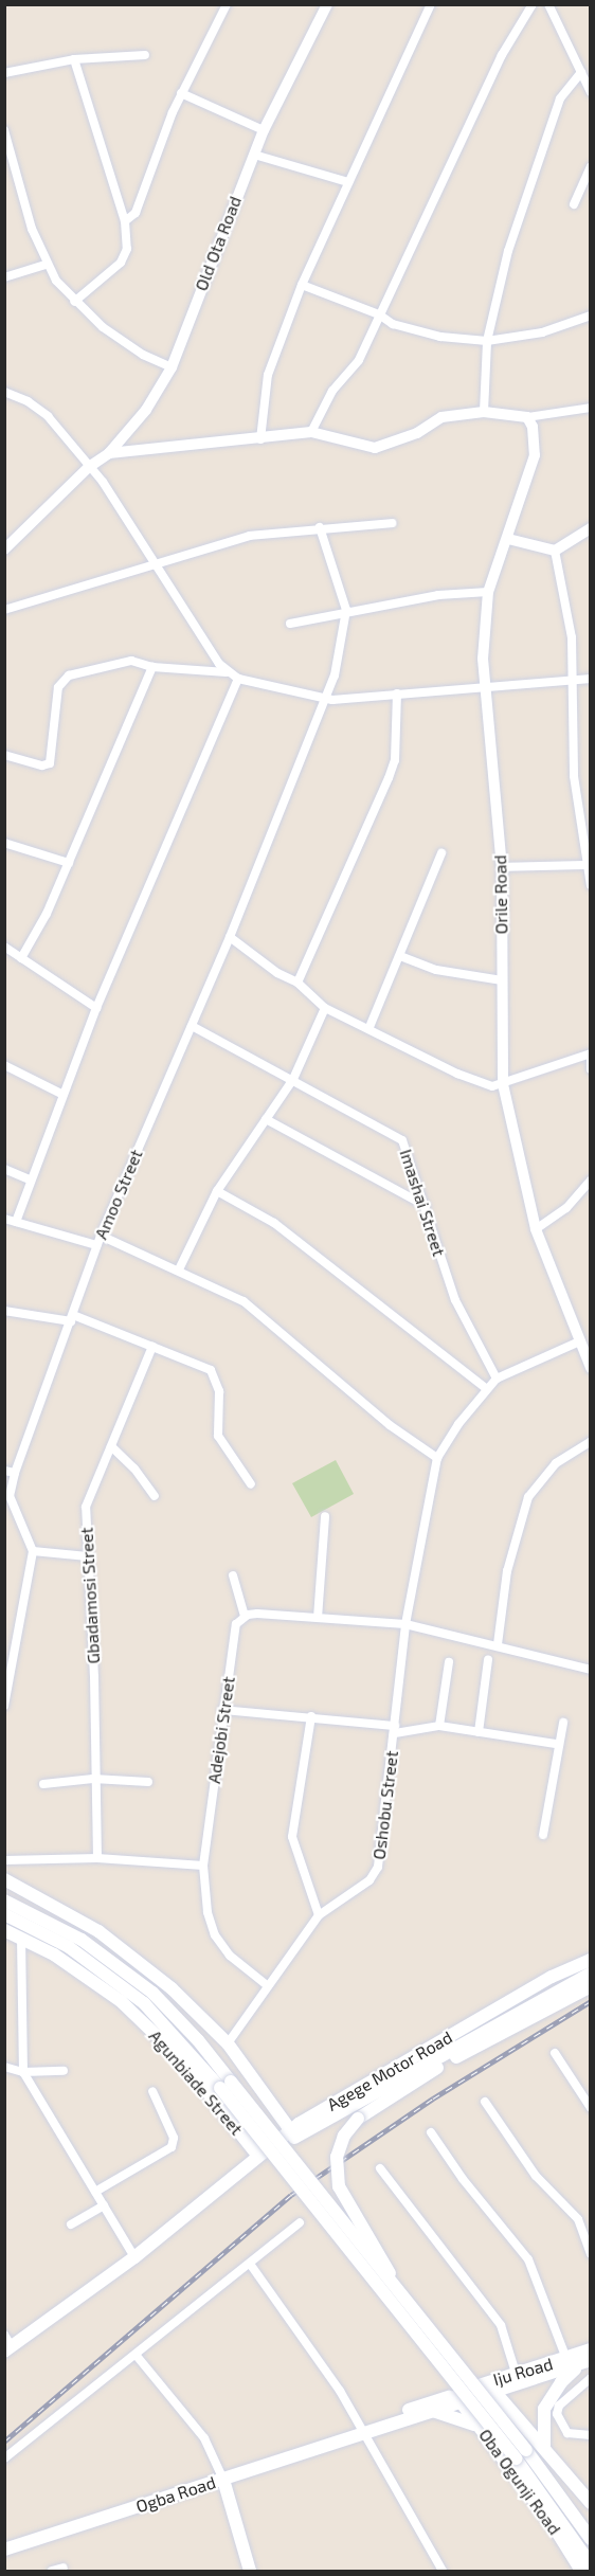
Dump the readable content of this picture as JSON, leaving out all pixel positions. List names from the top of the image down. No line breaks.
{"streets":{"main road":["Agege Motor Road","Agunbiade Street","Iju Road","Oba Ogunji Road","Ogba Road"],"street":["Old Ota Road","Orile Road","Amoo Street","Imashai Street","Gbadamosi Street","Adejobi Street","Oshobu Street"]},"crossings":[["Amoo Street","Imashai Street"],["Adejobi Street","Oshobu Street"],["Agege Motor Road","Agunbiade Street"],["Iju Road","Oba Ogunji Road"],["Iju Road","Ogba Road"],["Oba Ogunji Road","Ogba Road"]]}
